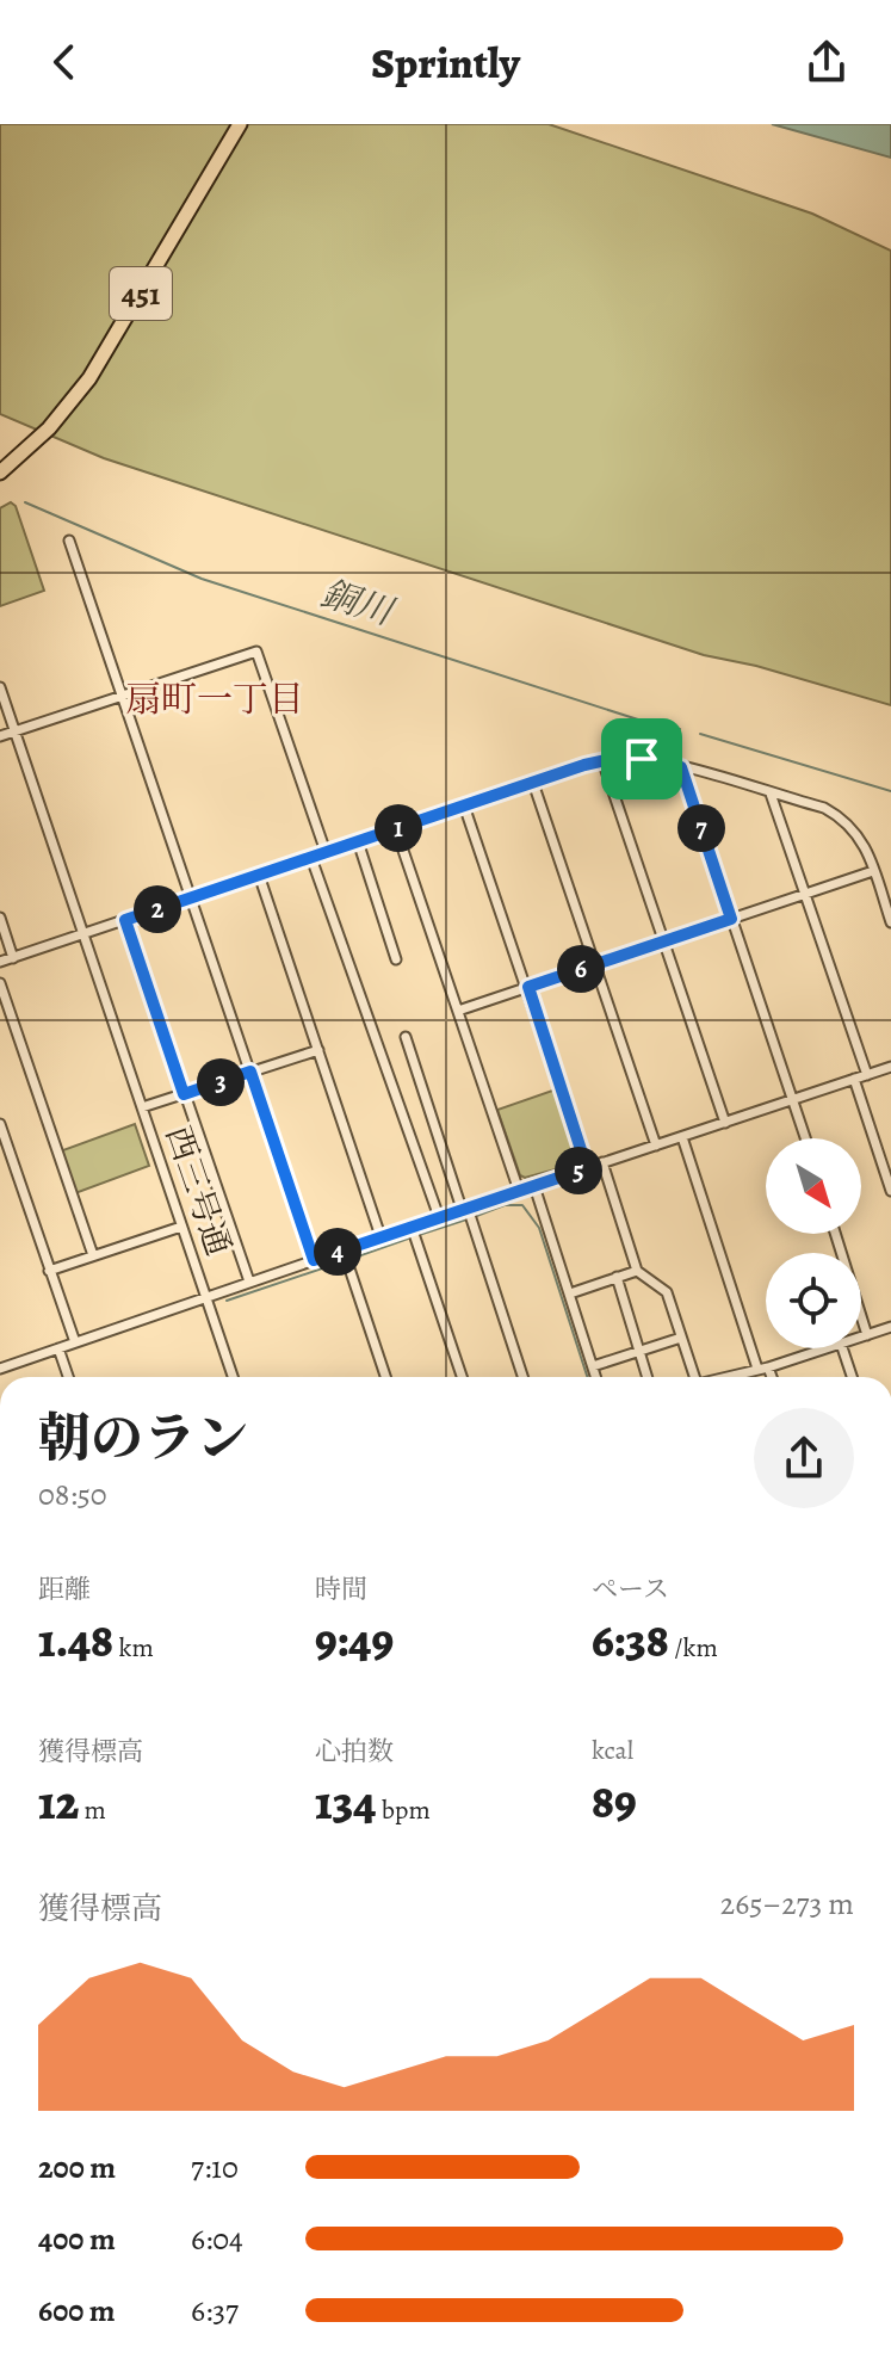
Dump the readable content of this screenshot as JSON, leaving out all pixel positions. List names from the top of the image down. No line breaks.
{"streets":{"highway":["451"],"street":["西三号通"]},"districts":["扇町一丁目"],"water":["銅川"],"north":"bottom right","page":{"header":"Sprintly","pins":["1","7","2","6","3","5","4"],"heading":["朝のラン","08:50"],"stats":[["距離","1.48 km"],["時間","9:49"],["ペース","6:38 /km"],["獲得標高","12 m"],["心拍数","134 bpm"],["kcal","89"]],"chart":["獲得標高","265–273 m"],"list":[{"name":"200 m","note":"7:10"},{"name":"400 m","note":"6:04"},{"name":"600 m","note":"6:37"}]}}
